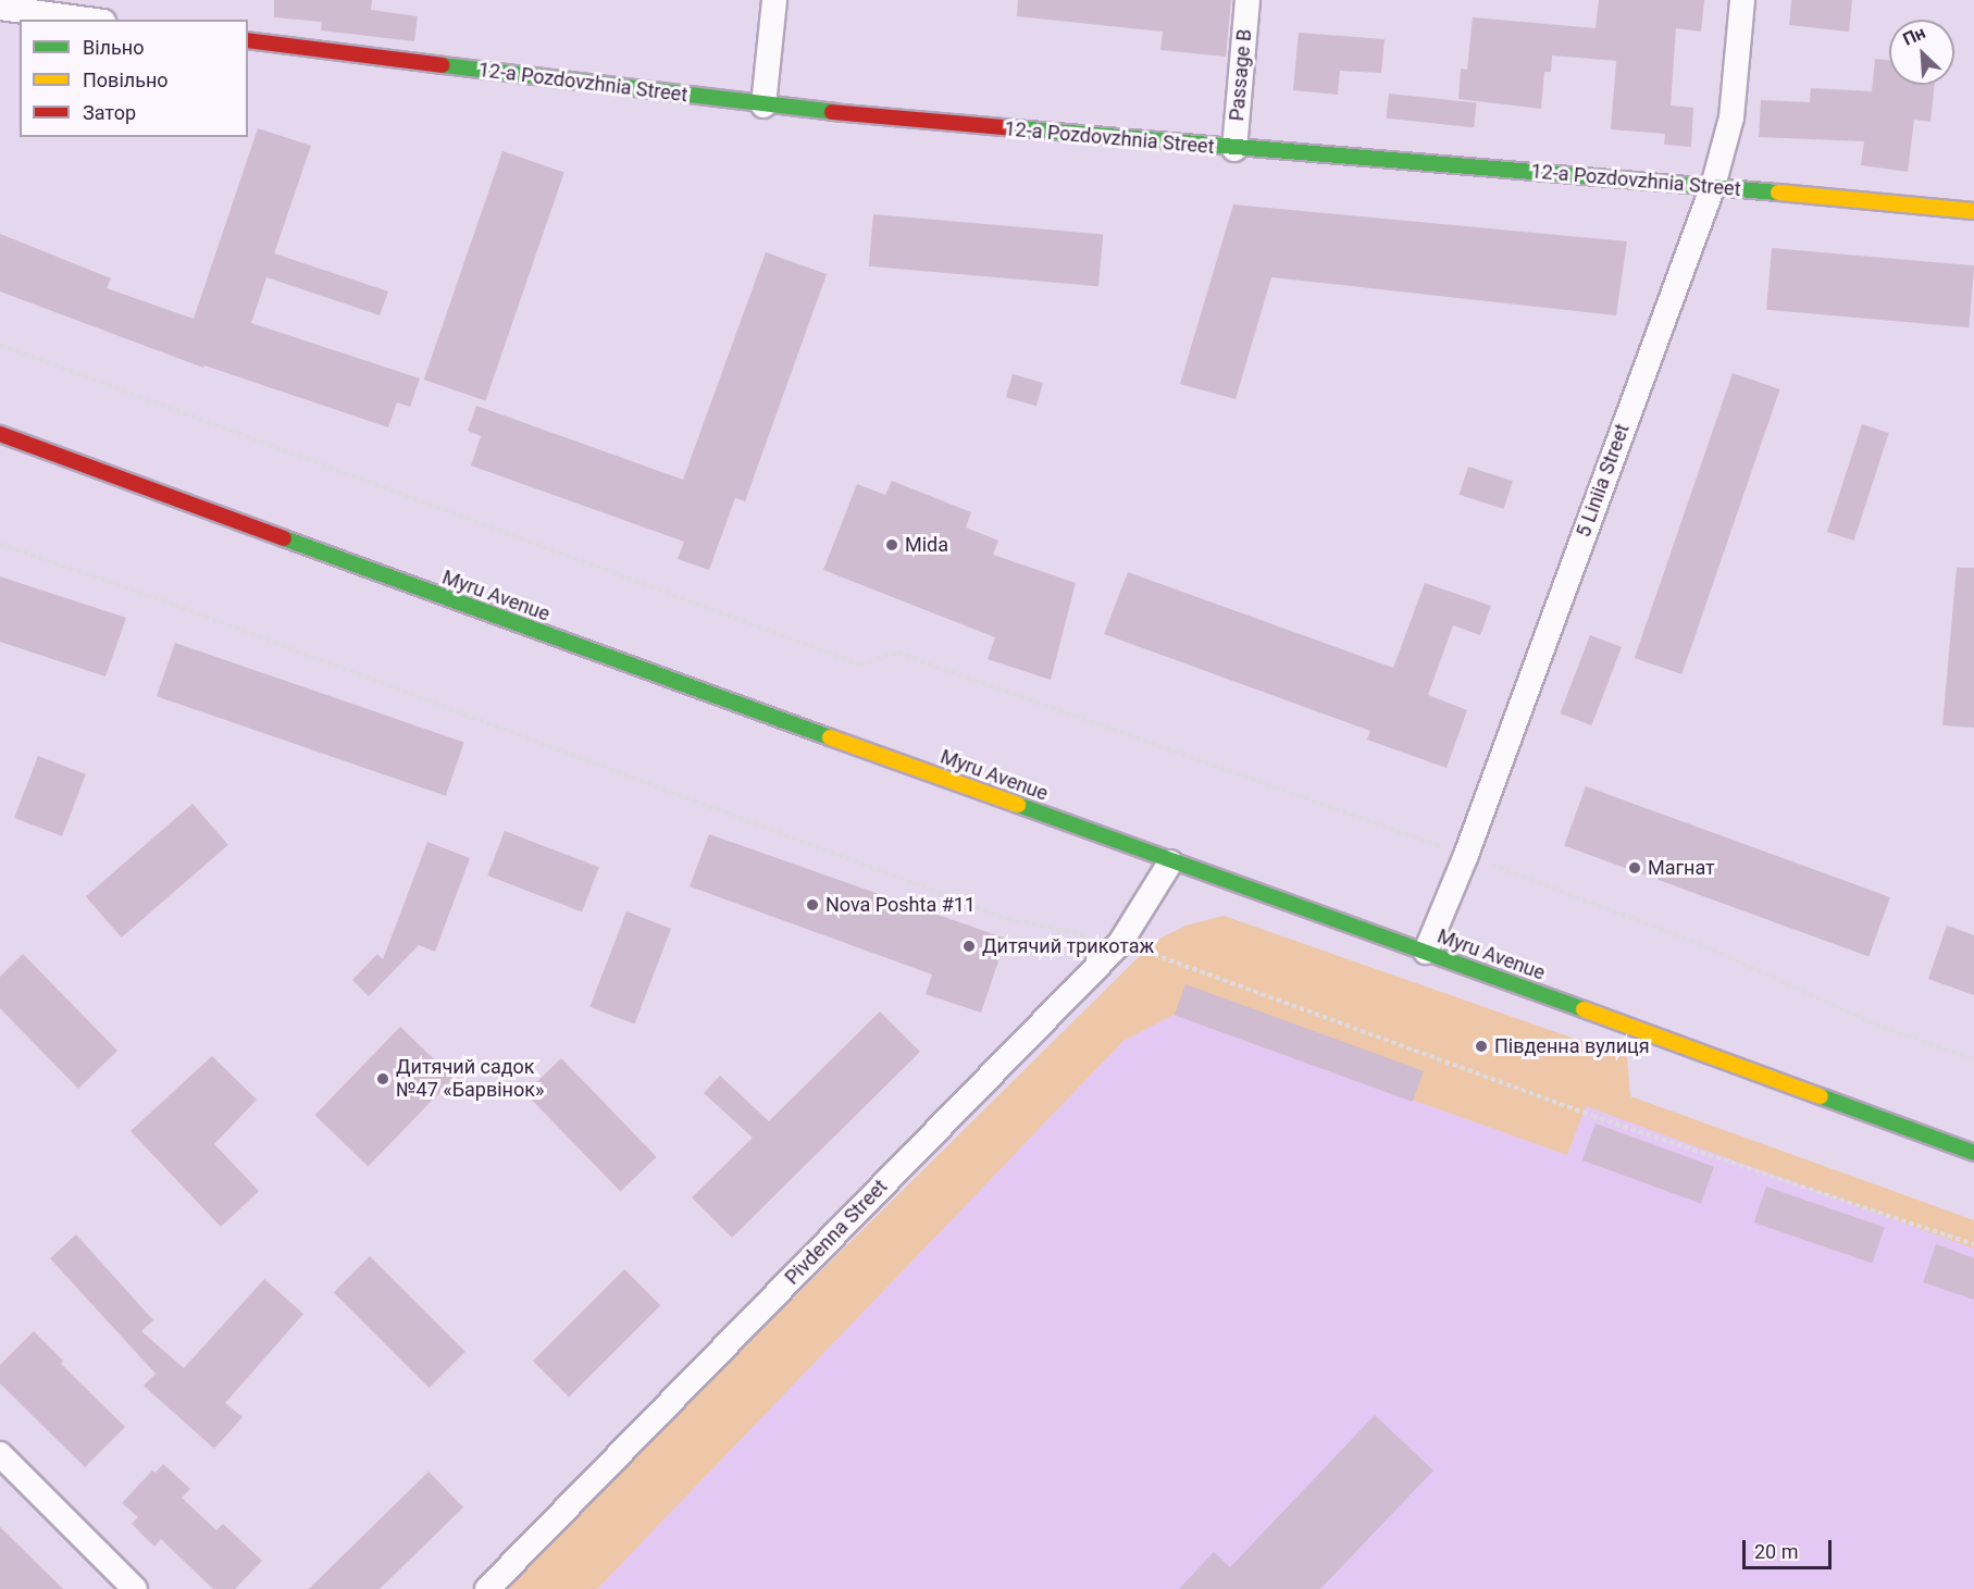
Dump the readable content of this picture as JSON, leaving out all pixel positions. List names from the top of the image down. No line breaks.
{"streets":{"main road":["12-a Pozdovzhnia Street","Myru Avenue"],"street":["Passage B","5 Liniia Street","Pivdenna Street"]},"crossings":[["Passage B","12-a Pozdovzhnia Street"],["12-a Pozdovzhnia Street","5 Liniia Street"],["5 Liniia Street","Myru Avenue"],["Myru Avenue","Pivdenna Street"]],"places":["Mida","Магнат","Nova Poshta #11","Дитячий трикотаж","Південна вулиця","Дитячий садок №47 «Барвінок»"],"legend":["Вільно","Повільно","Затор"],"scale_bar":"20 m","north":"top left"}
